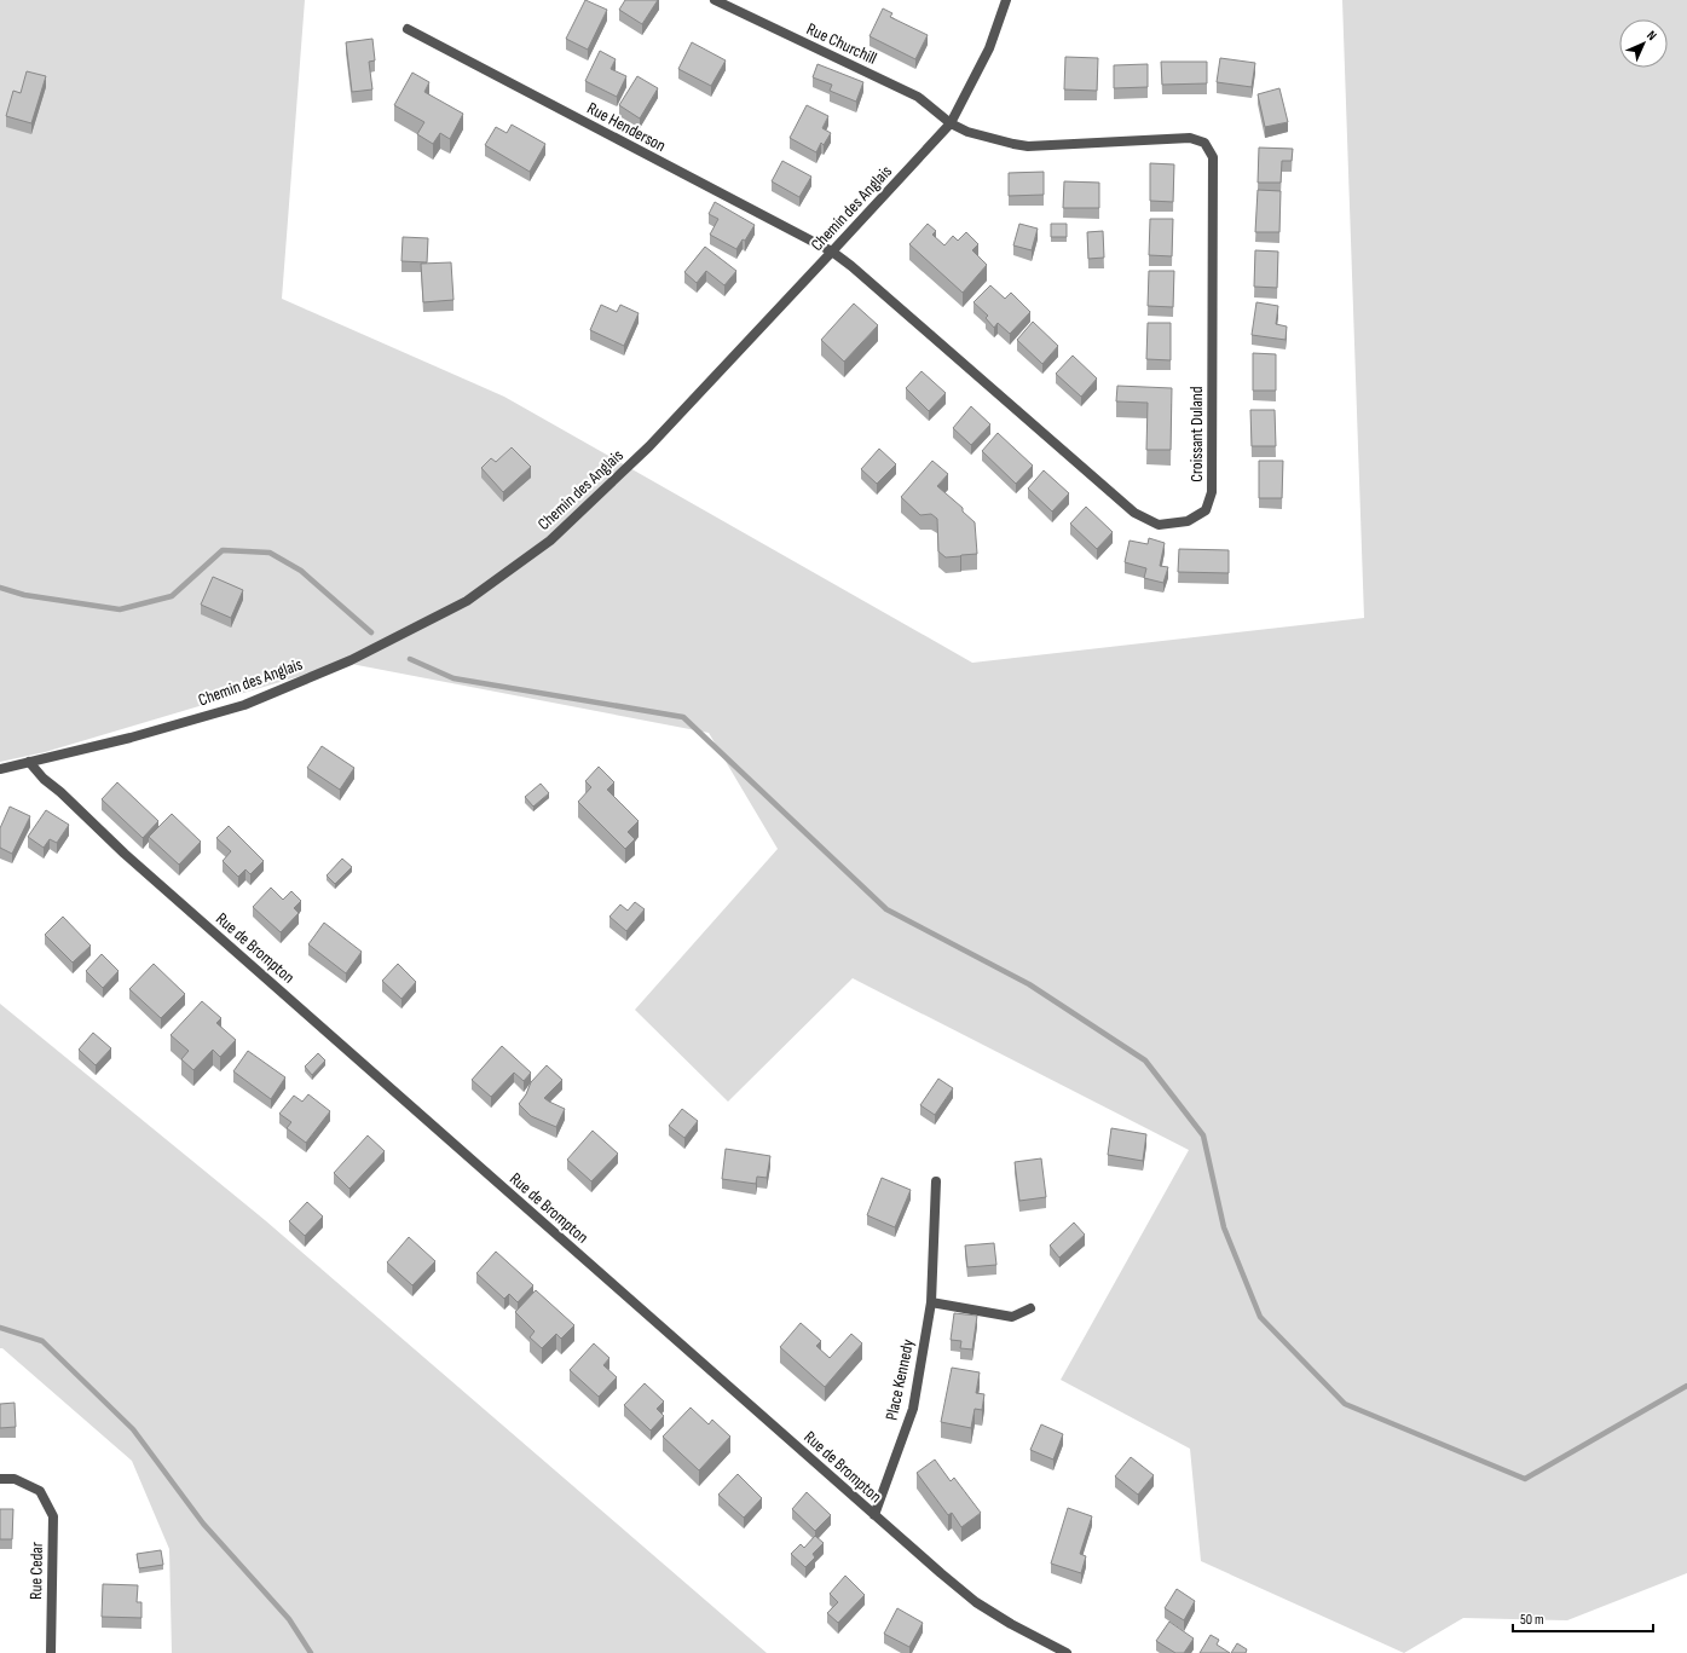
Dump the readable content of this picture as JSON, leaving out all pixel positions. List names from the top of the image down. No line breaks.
{"streets":{"street":["Rue Churchill","Rue Henderson","Chemin des Anglais","Croissant Duland","Rue de Brompton","Place Kennedy","Rue Cedar"]},"crossings":[["Rue Churchill","Chemin des Anglais"],["Rue Churchill","Croissant Duland"],["Rue Henderson","Chemin des Anglais"],["Rue Henderson","Croissant Duland"],["Chemin des Anglais","Croissant Duland"],["Chemin des Anglais","Rue de Brompton"],["Rue de Brompton","Place Kennedy"]],"scale_bar":"50 m","north":"top right"}
